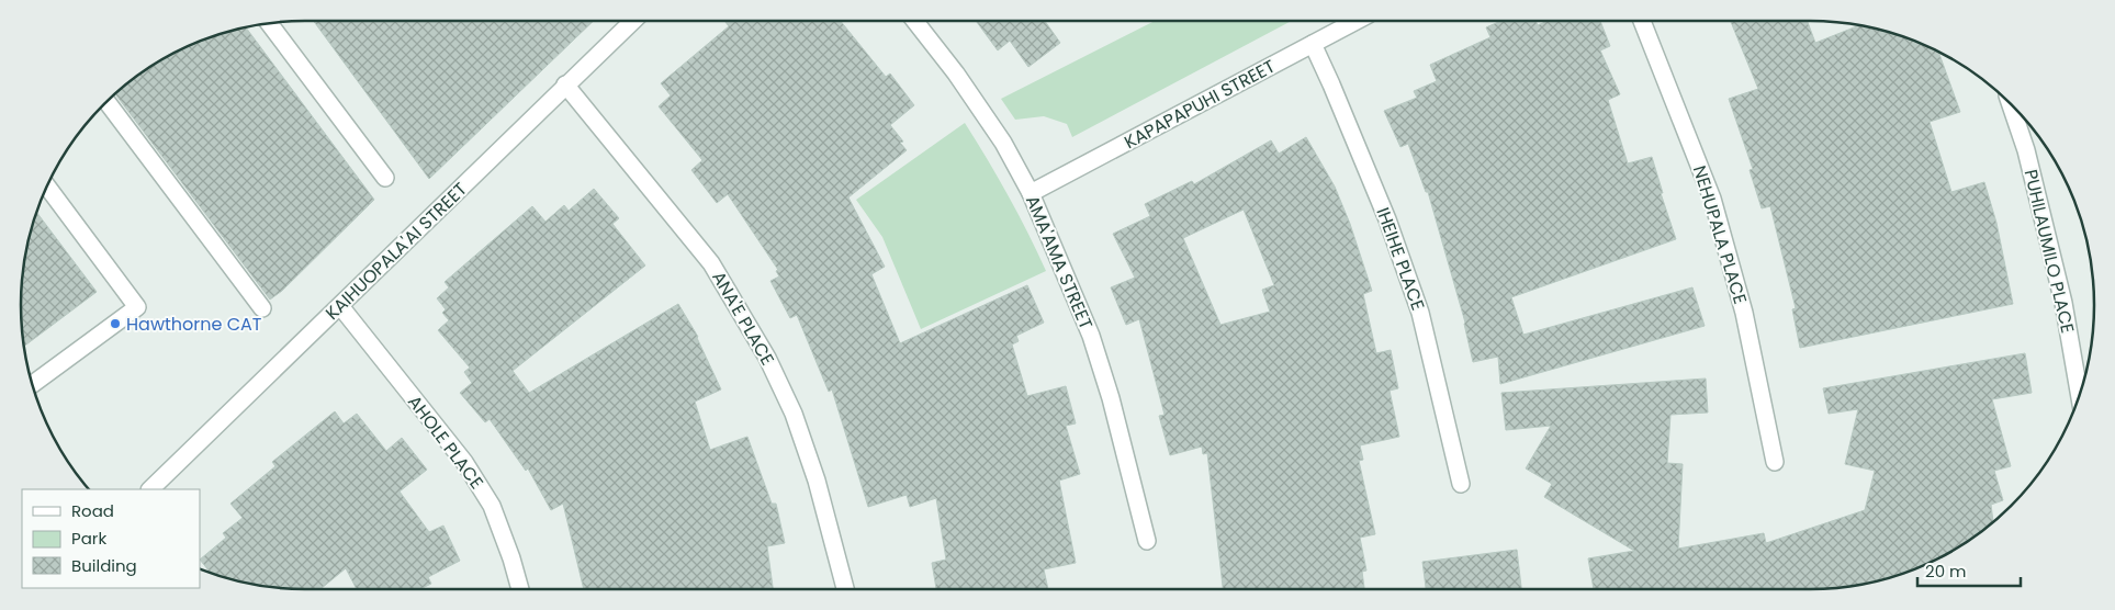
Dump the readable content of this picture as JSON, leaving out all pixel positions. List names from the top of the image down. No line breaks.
{"streets":{"street":["KAPAPAPUHI STREET","NEHUPALA PLACE","KAIHUOPALA'AI STREET","PUHILAUMILO PLACE","IHEIHE PLACE","AMA'AMA STREET","ANA'E PLACE","AHOLE PLACE"]},"crossings":[["KAPAPAPUHI STREET","IHEIHE PLACE"],["KAPAPAPUHI STREET","AMA'AMA STREET"],["KAIHUOPALA'AI STREET","ANA'E PLACE"],["KAIHUOPALA'AI STREET","AHOLE PLACE"]],"places":["Hawthorne CAT"],"legend":["Road","Park","Building"],"scale_bar":"20 m"}
